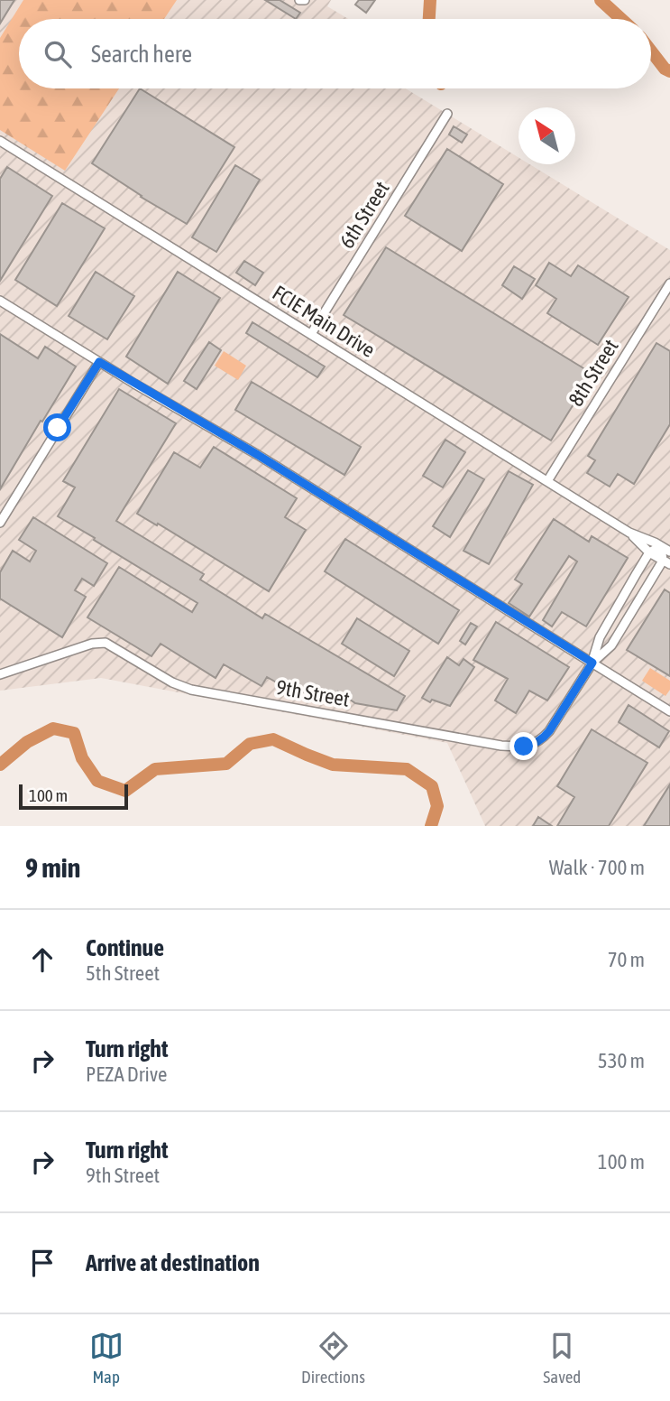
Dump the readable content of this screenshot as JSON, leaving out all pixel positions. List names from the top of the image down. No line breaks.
{"streets":{"street":["6th Street","FCIE Main Drive","8th Street","9th Street"]},"crossings":[["6th Street","FCIE Main Drive"],["FCIE Main Drive","8th Street"],["FCIE Main Drive","9th Street"]],"scale_bar":"100 m","north":"top left","page":{"search":"Search here","scale":"100 m","heading":["9 min","Walk · 700 m"],"list":[["Continue","5th Street","70 m"],["Turn right","PEZA Drive","530 m"],["Turn right","9th Street","100 m"],"Arrive at destination"],"nav":["Map","Directions","Saved"]}}
